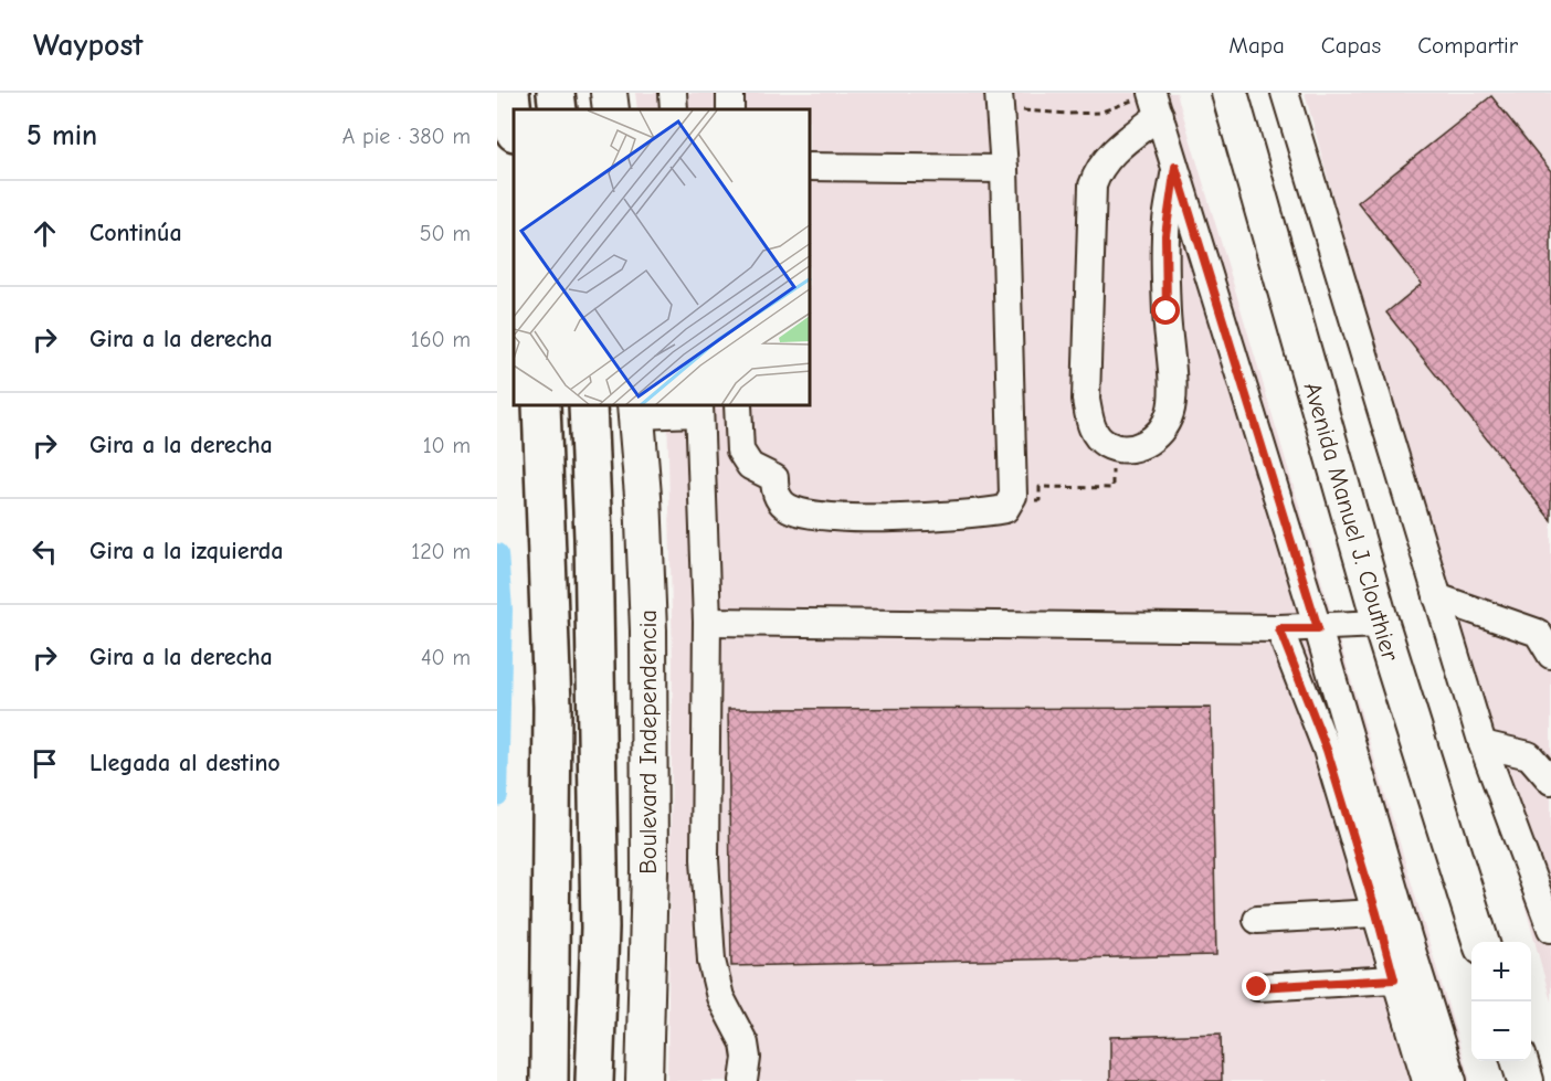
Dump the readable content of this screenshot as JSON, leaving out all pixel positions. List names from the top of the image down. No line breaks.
{"streets":{"highway":["Boulevard Independencia"],"main road":["Avenida Manuel J. Clouthier"]},"page":{"header":"Waypost","nav":["Mapa","Capas","Compartir"],"heading":["5 min","A pie · 380 m"],"list":[["Continúa","50 m"],["Gira a la derecha","160 m"],["Gira a la derecha","10 m"],["Gira a la izquierda","120 m"],["Gira a la derecha","40 m"],"Llegada al destino"],"map_buttons":["+","−"]}}
